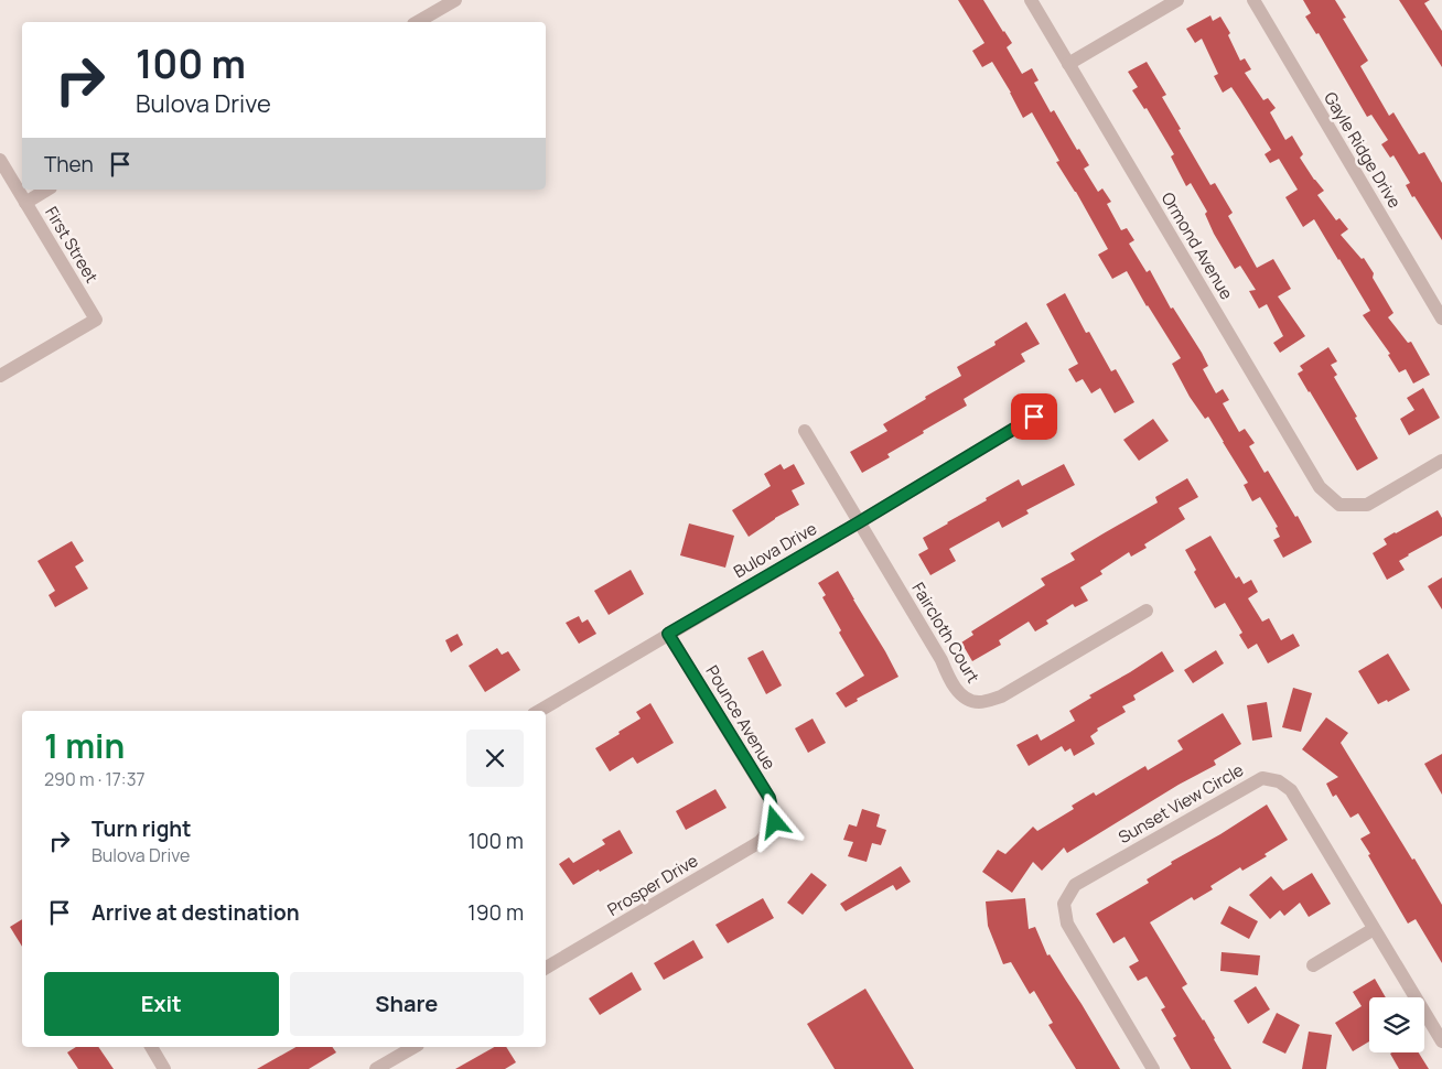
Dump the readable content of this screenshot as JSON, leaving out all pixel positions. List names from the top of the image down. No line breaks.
{"streets":{"street":["Gayle Ridge Drive","First Street","Ormond Avenue","Bulova Drive","Faircloth Court","Pounce Avenue","Sunset View Circle","Prosper Drive"]},"crossings":[["Bulova Drive","Faircloth Court"],["Bulova Drive","Pounce Avenue"],["Pounce Avenue","Prosper Drive"]],"page":{"turn":["100 m","Bulova Drive"],"then":"Then","heading":["1 min","290 m · 17:37"],"list":[{"name":"Turn right","note":"Bulova Drive","value":"100 m"},{"name":"Arrive at destination","value":"190 m"}],"buttons":["Exit","Share"]}}
